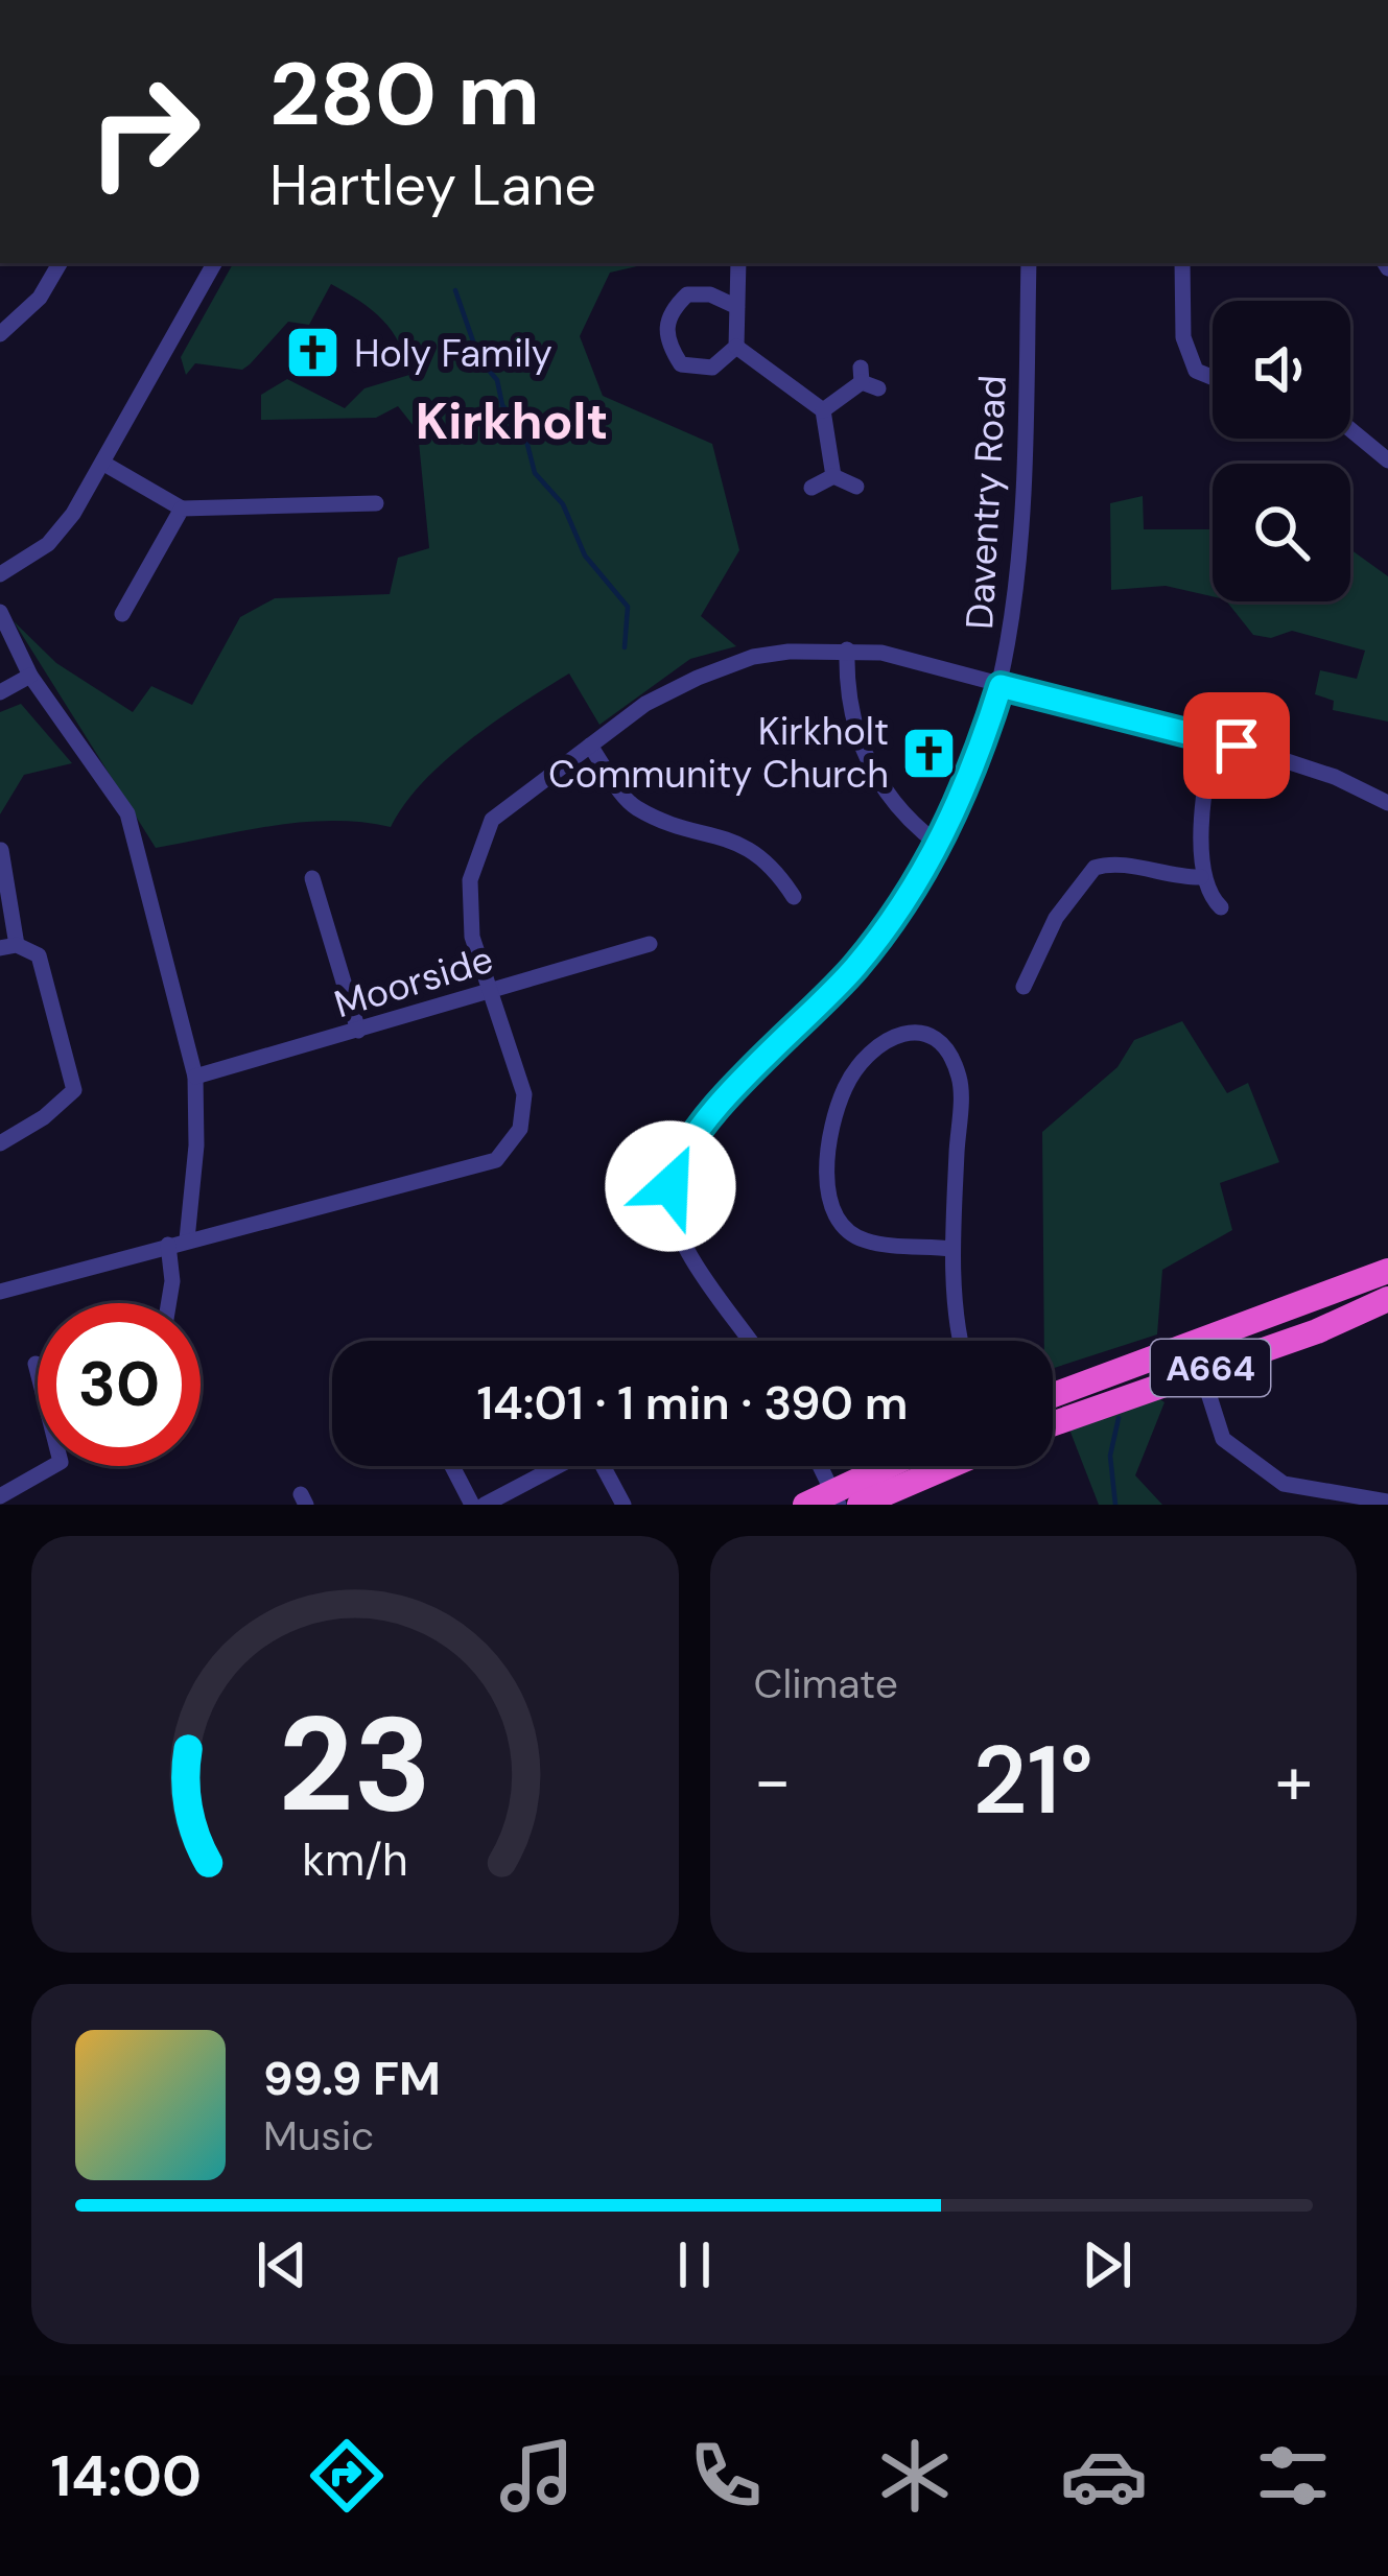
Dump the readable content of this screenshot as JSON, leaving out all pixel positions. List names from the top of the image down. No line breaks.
{"streets":{"highway":["A664"],"street":["Daventry Road","Moorside"]},"districts":["Kirkholt"],"places":{"church":["Holy Family","Kirkholt Community Church"]},"page":{"turn":["280 m","Hartley Lane"],"limit":"30","trip":"14:01 · 1 min · 390 m","tile":"Climate","heat":["−","21°","+"],"song":["99.9 FM","Music"],"tabs":"14:00","gauge":["23","km/h"]}}
